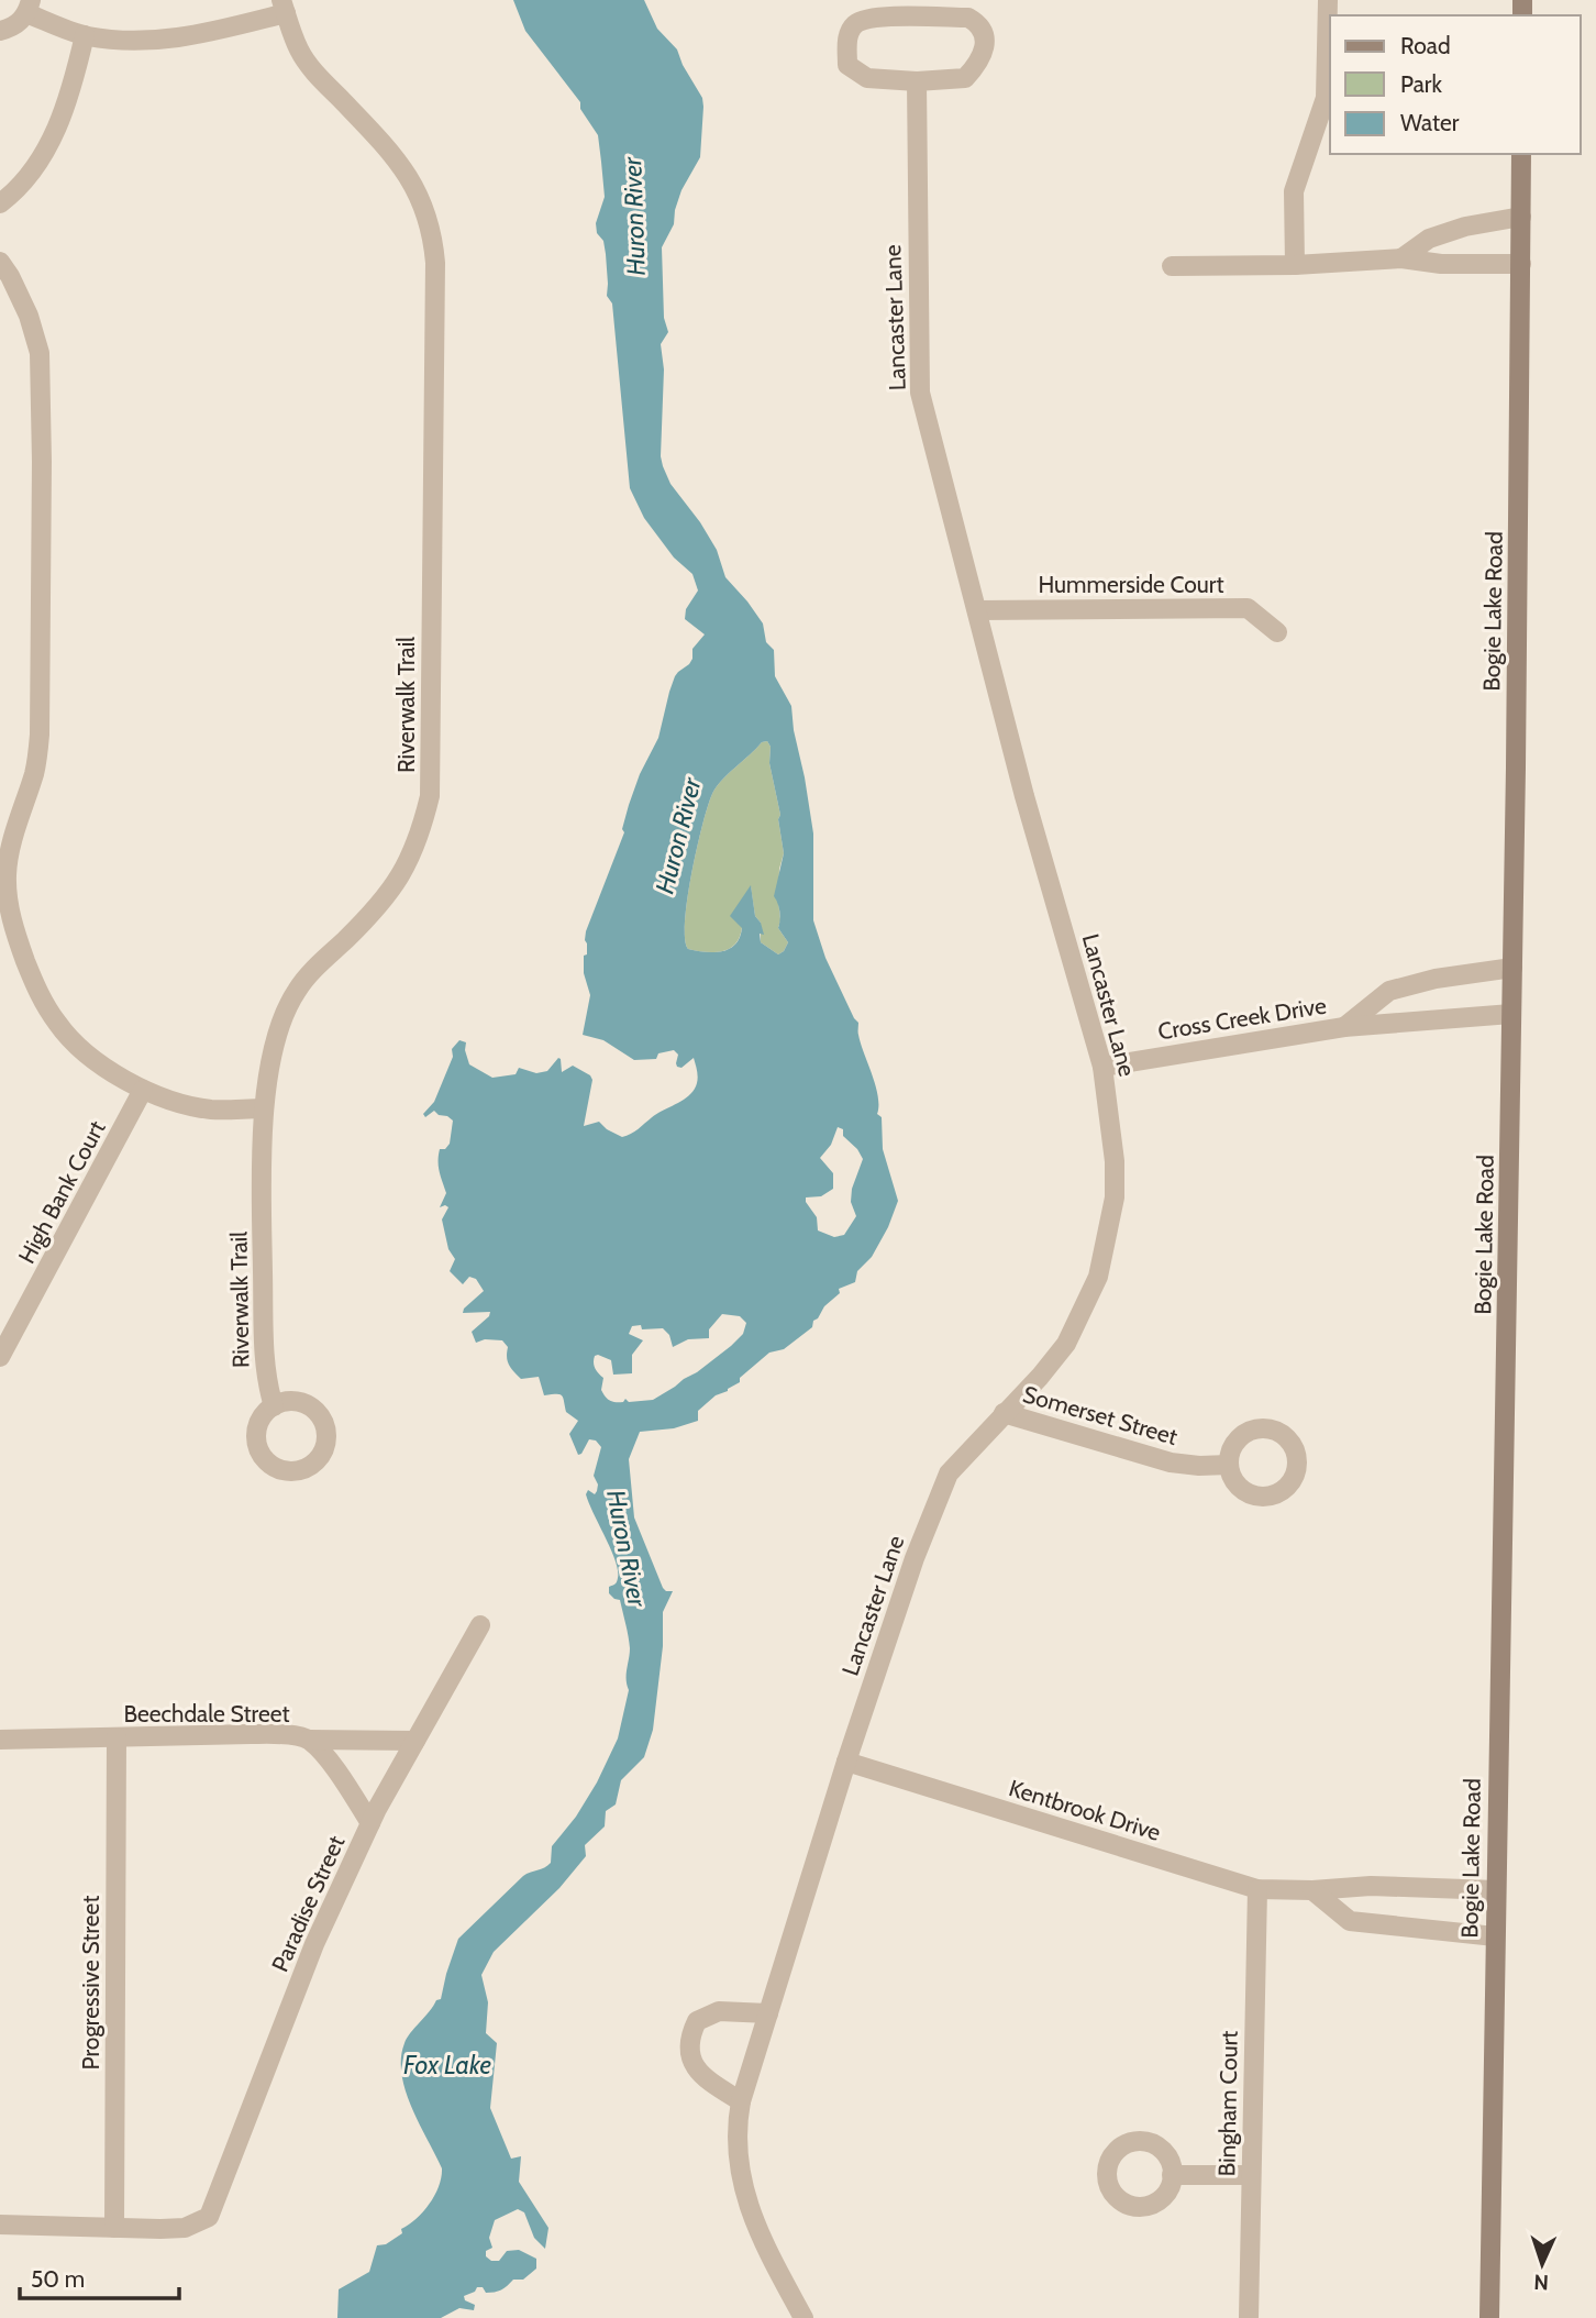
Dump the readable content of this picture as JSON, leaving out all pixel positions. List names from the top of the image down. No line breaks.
{"streets":{"main road":["Bogie Lake Road"],"street":["Lancaster Lane","Hummerside Court","Riverwalk Trail","Cross Creek Drive","High Bank Court","Somerset Street","Beechdale Street","Kentbrook Drive","Paradise Street","Progressive Street","Bingham Court"]},"crossings":[["Lancaster Lane","Hummerside Court"],["Lancaster Lane","Cross Creek Drive"],["Lancaster Lane","Somerset Street"],["Lancaster Lane","Kentbrook Drive"],["Bogie Lake Road","Cross Creek Drive"],["Bogie Lake Road","Kentbrook Drive"],["Beechdale Street","Paradise Street"],["Beechdale Street","Progressive Street"],["Kentbrook Drive","Bingham Court"],["Paradise Street","Progressive Street"]],"water":["Huron River","Fox Lake"],"legend":["Road","Park","Water"],"scale_bar":"50 m","north":"bottom"}
